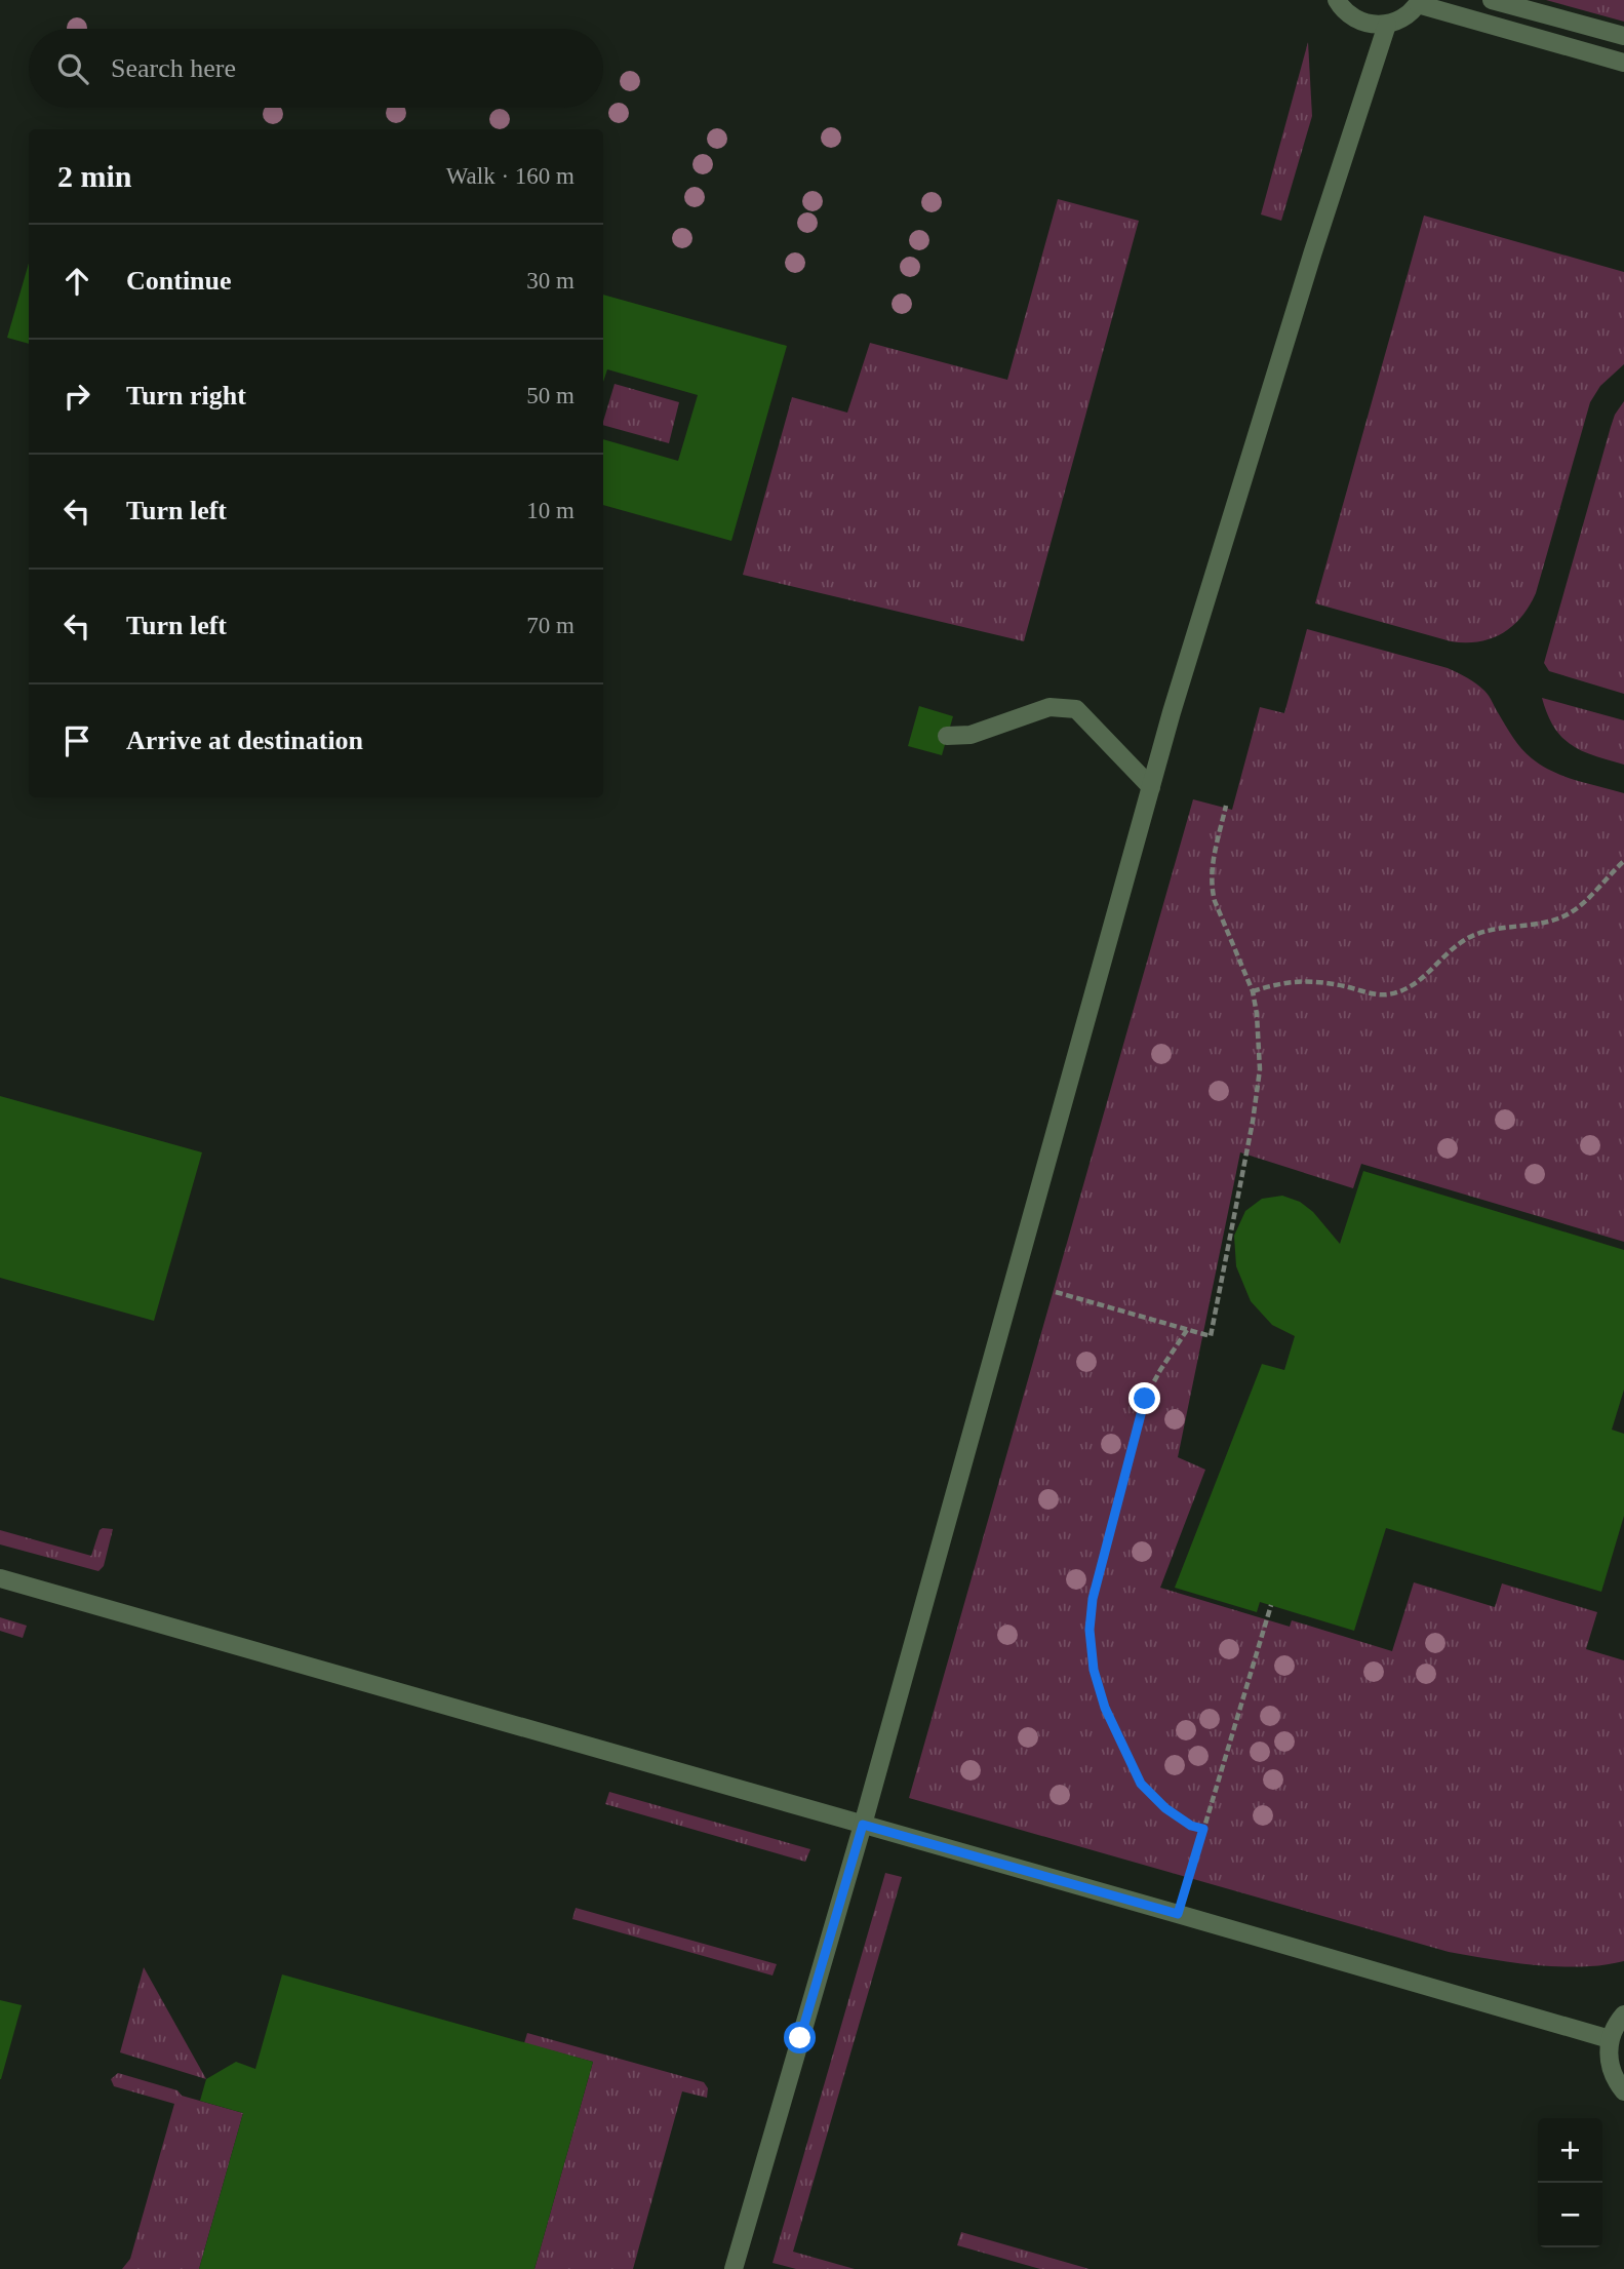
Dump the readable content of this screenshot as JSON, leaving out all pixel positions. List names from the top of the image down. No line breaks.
{"page":{"search":"Search here","heading":["2 min","Walk · 160 m"],"list":[["Continue","30 m"],["Turn right","50 m"],["Turn left","10 m"],["Turn left","70 m"],"Arrive at destination"],"map_buttons":["+","−"]}}
